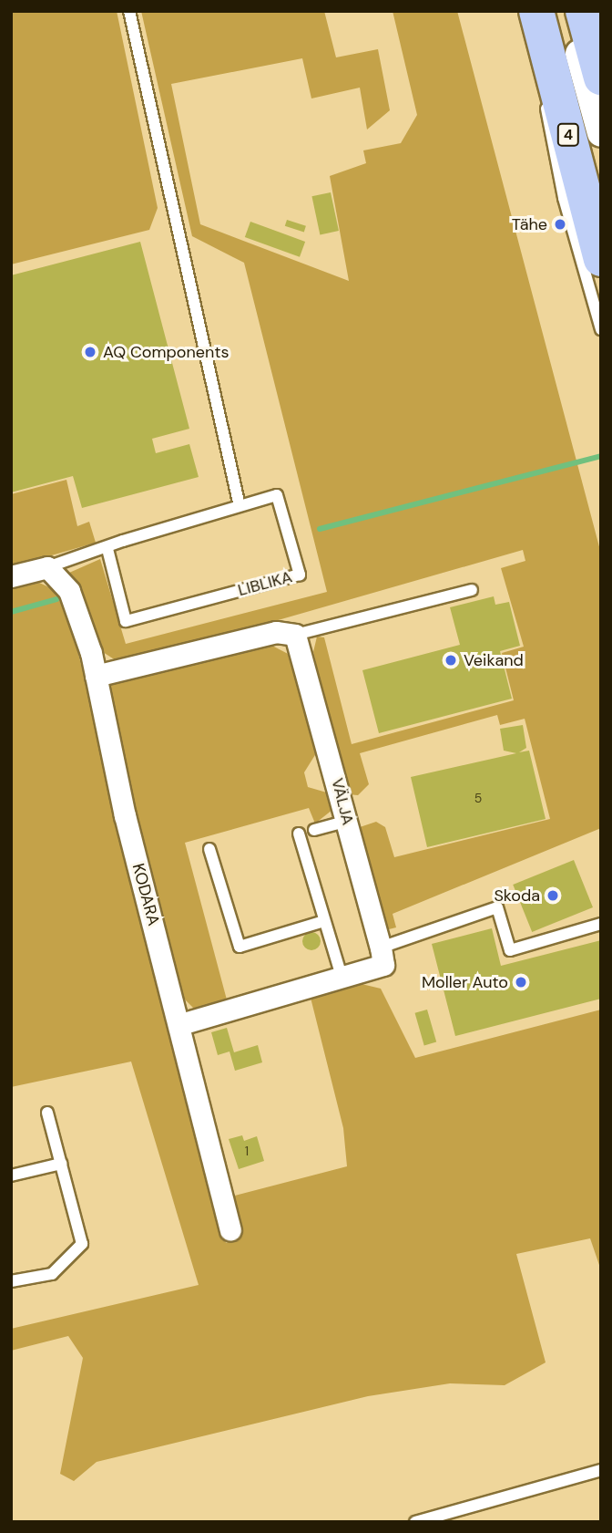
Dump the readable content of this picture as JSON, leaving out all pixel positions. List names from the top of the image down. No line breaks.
{"streets":{"highway":["4"],"street":["LIBLIKA","VÄLJA","KODARA"]},"crossings":[["LIBLIKA","KODARA"]],"places":["Tähe","AQ Components","Veikand","Skoda","Moller Auto"],"house_numbers":["5","1"]}
